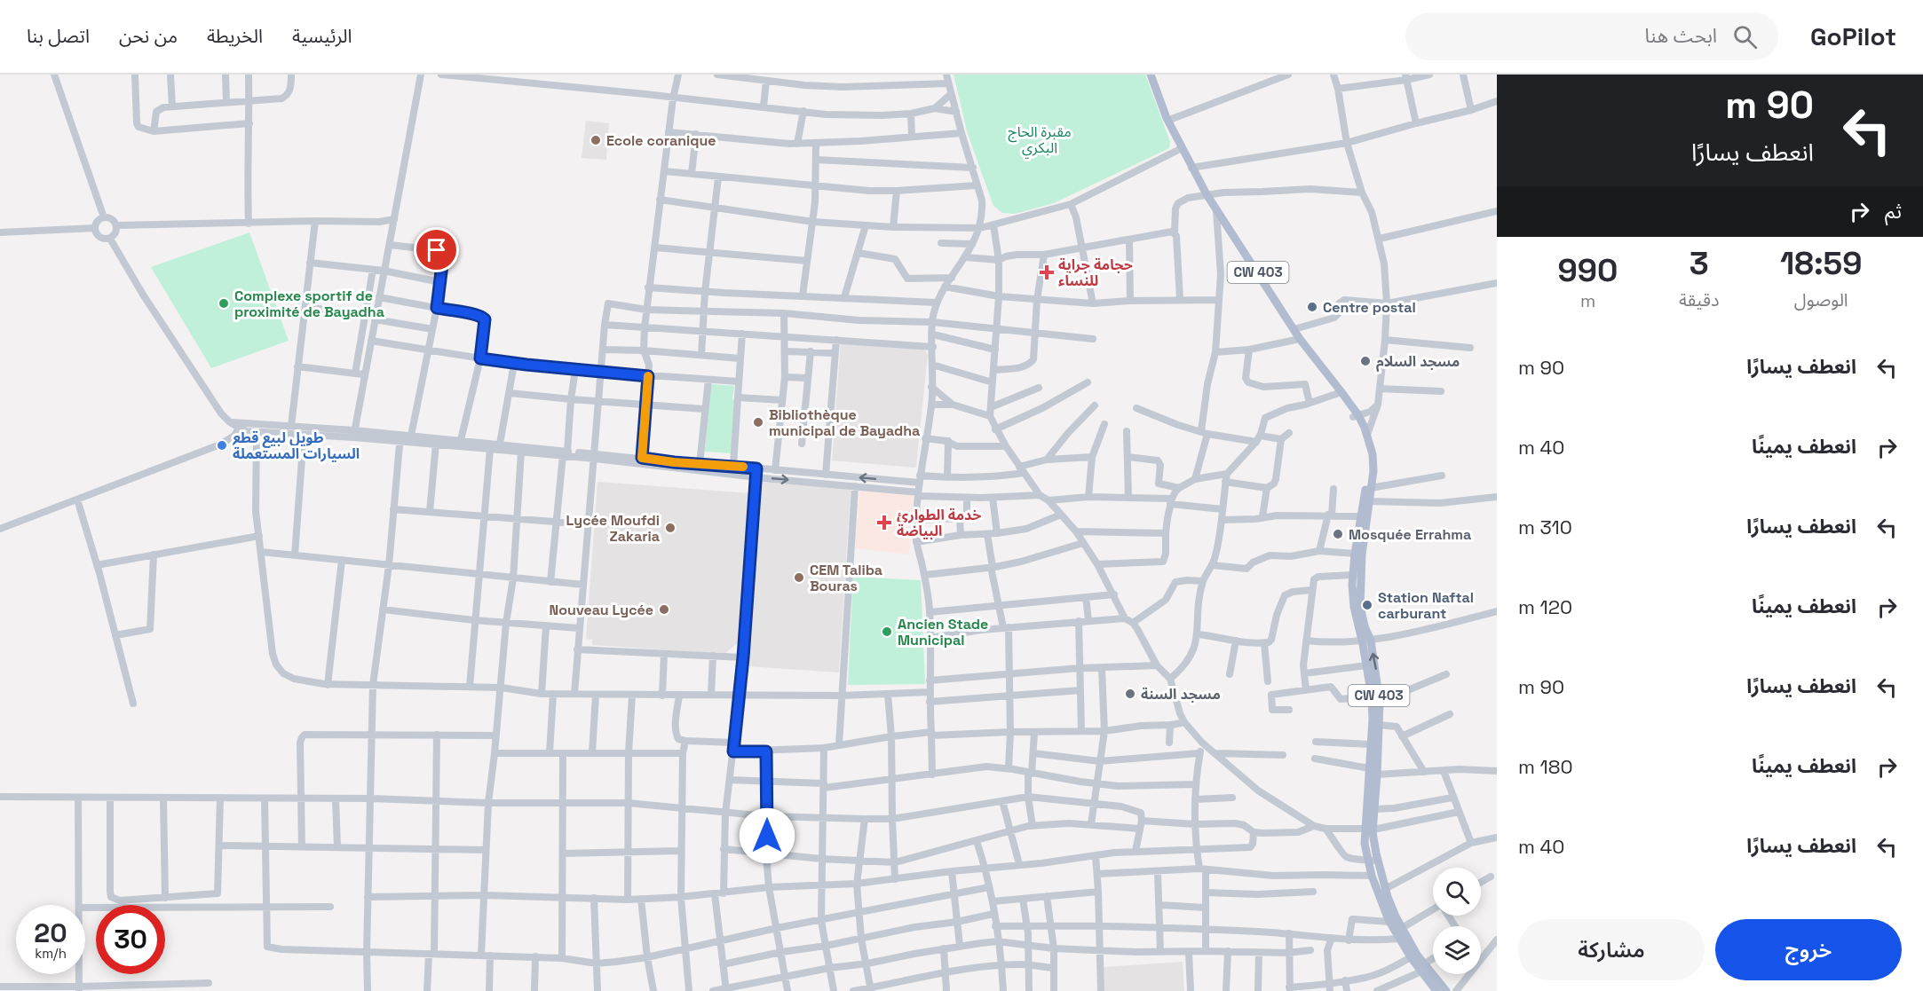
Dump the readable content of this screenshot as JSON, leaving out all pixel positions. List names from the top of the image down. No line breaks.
{"streets":{"main road":["CW 403"]},"parks":["مقبرة الحاج البكري"],"places":{"other":["Ecole coranique","Complexe sportif de proximité de Bayadha","Centre postal","مسجد السلام","Bibliothèque municipal de Bayadha","طويل لبيع قطع السيارات المستعملة","Lycée Moufdi Zakaria","Mosquée Errahma","CEM Taliba Bouras","Station Naftal carburant","Nouveau Lycée","Ancien Stade Municipal","مسجد السنة"],"health":["حجامة جراية للنساء","خدمة الطوارئ البياضة"]},"page":{"header":"GoPilot","search":"ابحث هنا","nav":["الرئيسية","الخريطة","من نحن","اتصل بنا"],"turn":["90 m","انعطف يسارًا"],"then":"ثم","eta":["18:59","الوصول","3","دقيقة","990","m"],"list":[{"name":"انعطف يسارًا","value":"90 m"},{"name":"انعطف يمينًا","value":"40 m"},{"name":"انعطف يسارًا","value":"310 m"},{"name":"انعطف يمينًا","value":"120 m"},{"name":"انعطف يسارًا","value":"90 m"},{"name":"انعطف يمينًا","value":"180 m"},{"name":"انعطف يسارًا","value":"40 m"}],"speed":"20 km/h","limit":"30","buttons":["خروج","مشاركة"]}}
